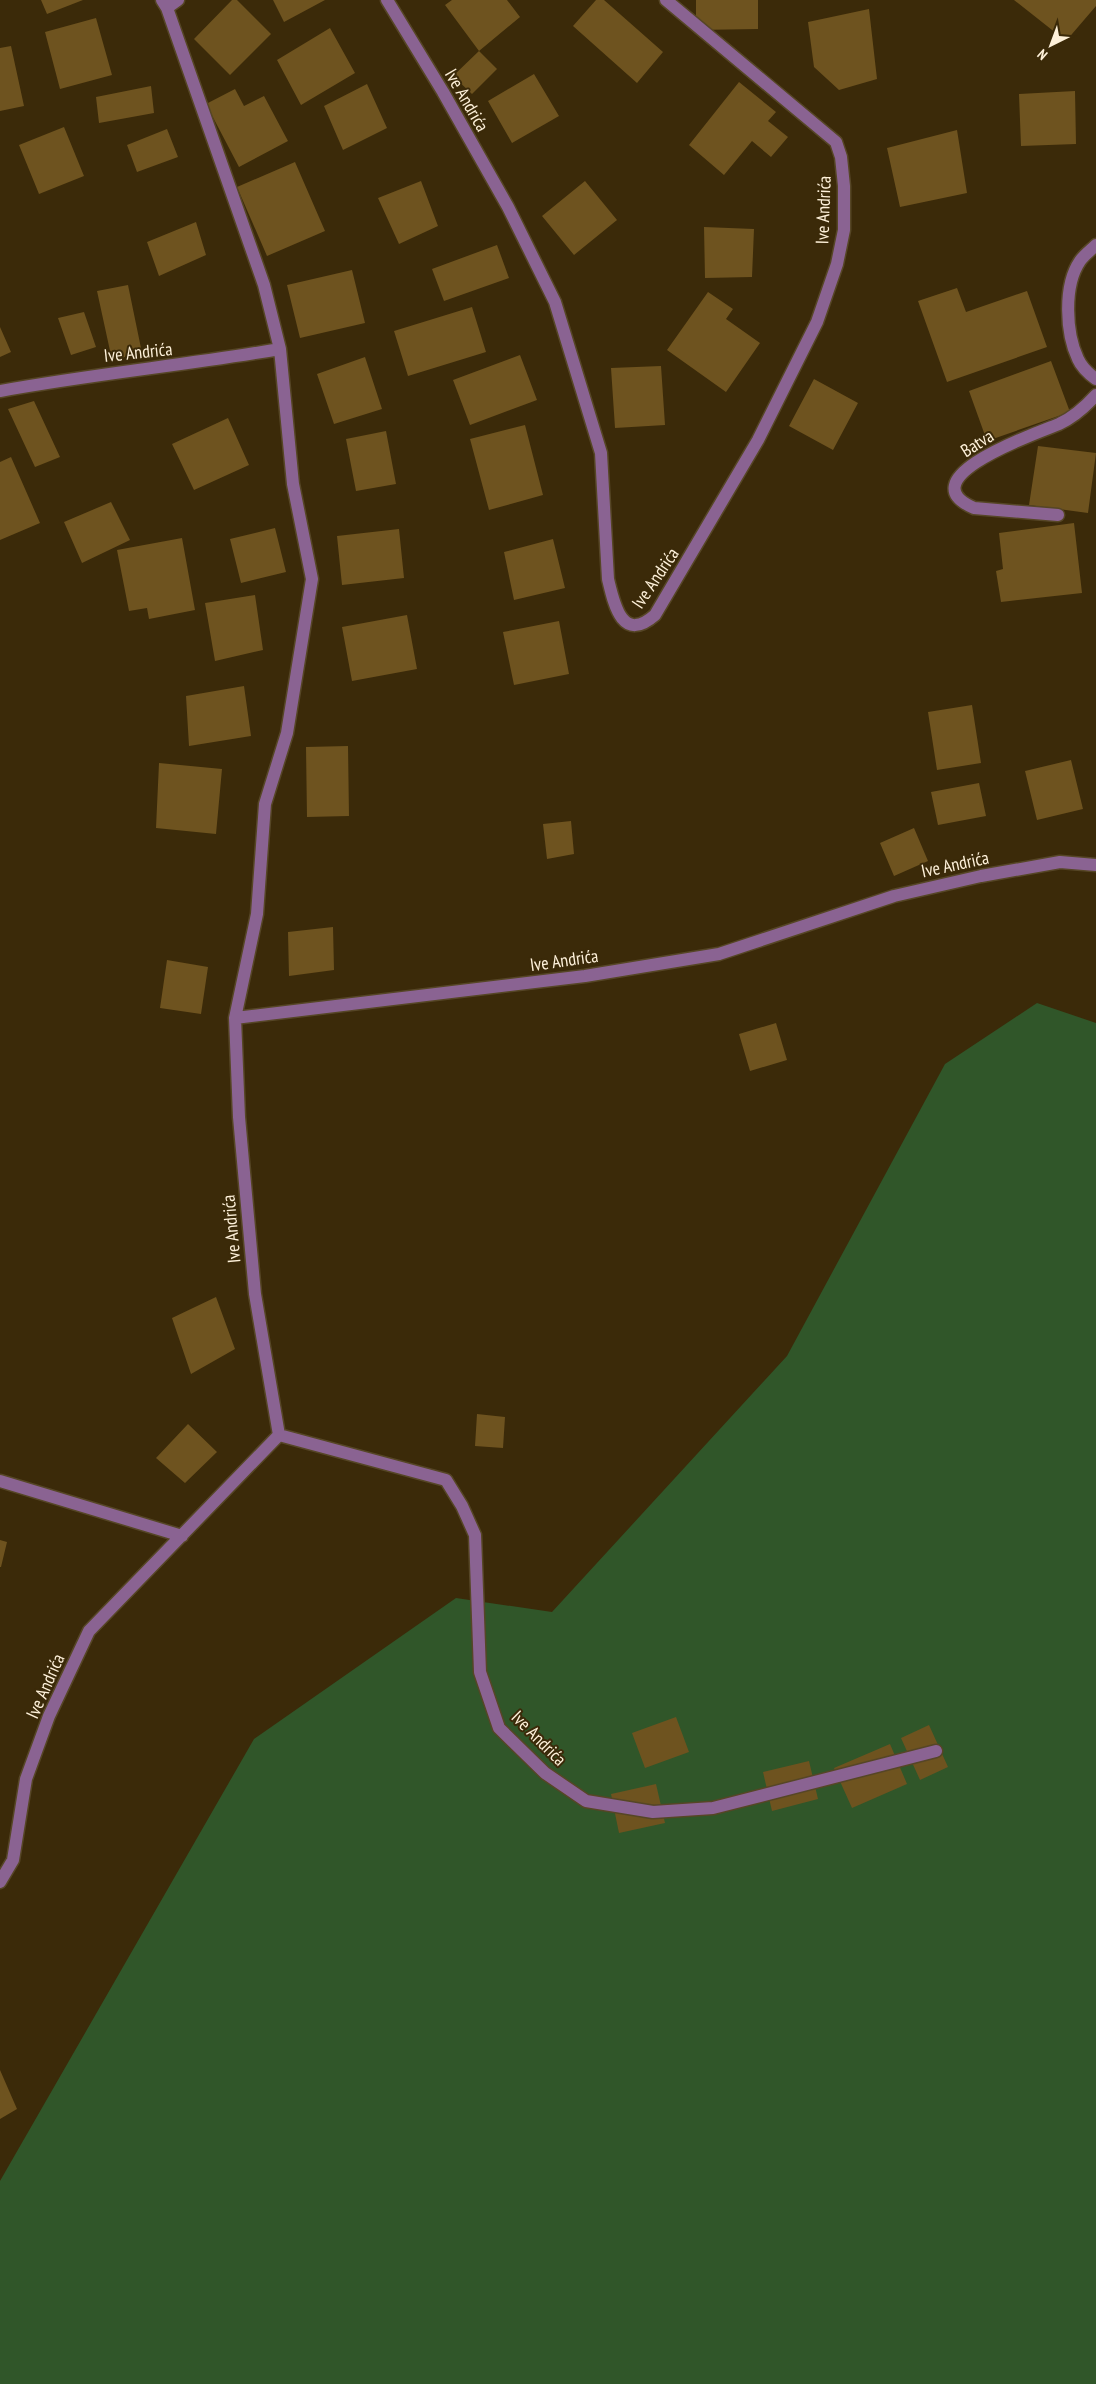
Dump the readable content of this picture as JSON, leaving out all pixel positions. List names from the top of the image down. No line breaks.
{"streets":{"street":["Ive Andrića","Batva"]},"north":"bottom left"}
